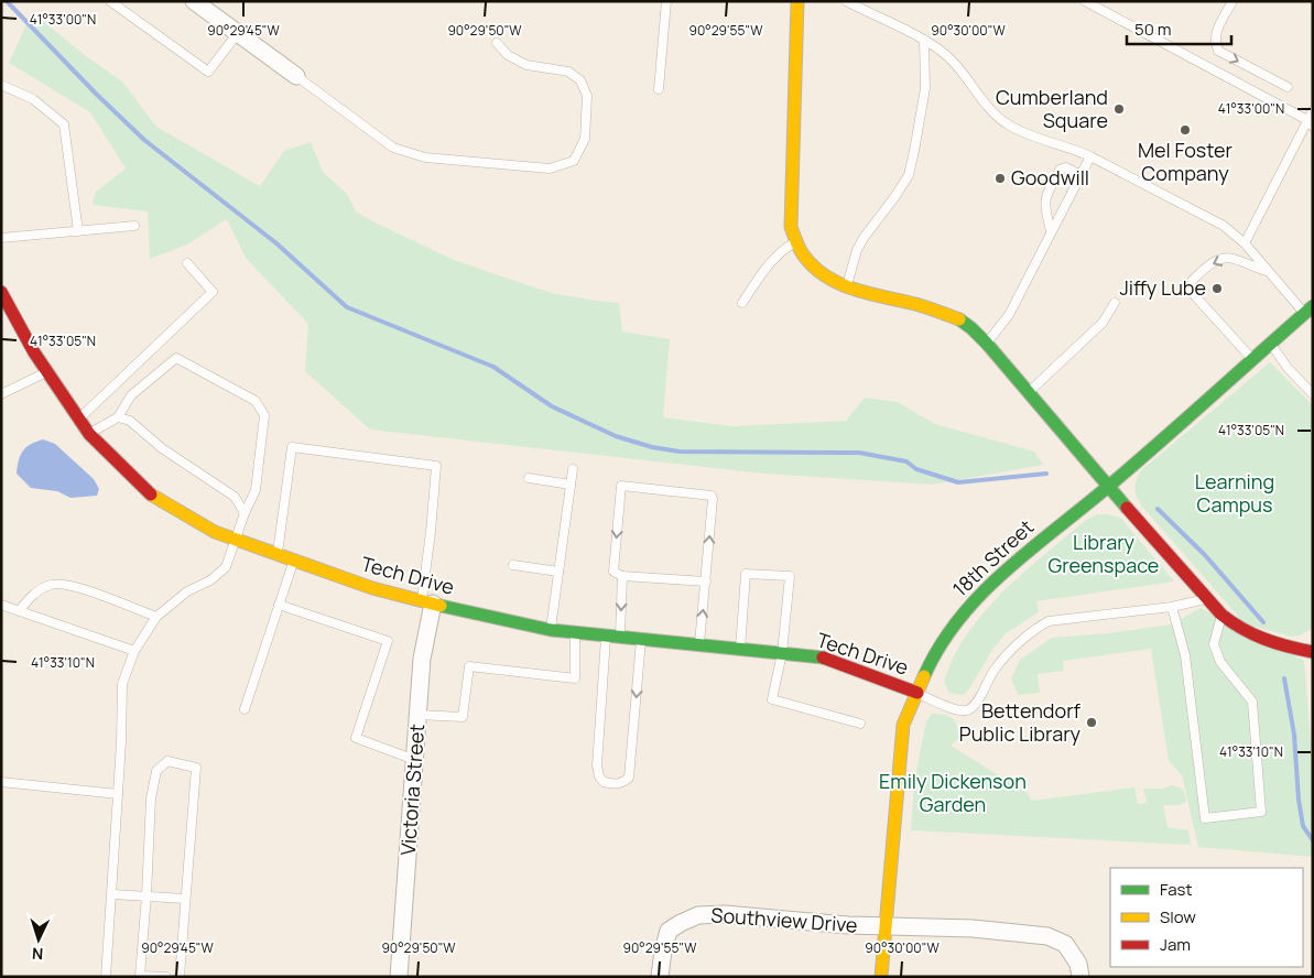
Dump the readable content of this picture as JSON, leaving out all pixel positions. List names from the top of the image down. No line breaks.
{"streets":{"street":["18th Street","Tech Drive","Victoria Street","Southview Drive"]},"crossings":[["18th Street","Tech Drive"],["18th Street","Southview Drive"],["Tech Drive","Victoria Street"]],"parks":["Learning Campus","Library Greenspace","Emily Dickenson Garden"],"places":["Cumberland Square","Mel Foster Company","Goodwill","Jiffy Lube","Bettendorf Public Library"],"legend":["Fast","Slow","Jam"],"scale_bar":"50 m","north":"bottom","coordinates":["41°33'00\"N","90°29'45\"W","90°29'50\"W","90°29'55\"W","90°30'00\"W","41°33'05\"N","41°33'10\"N"]}
